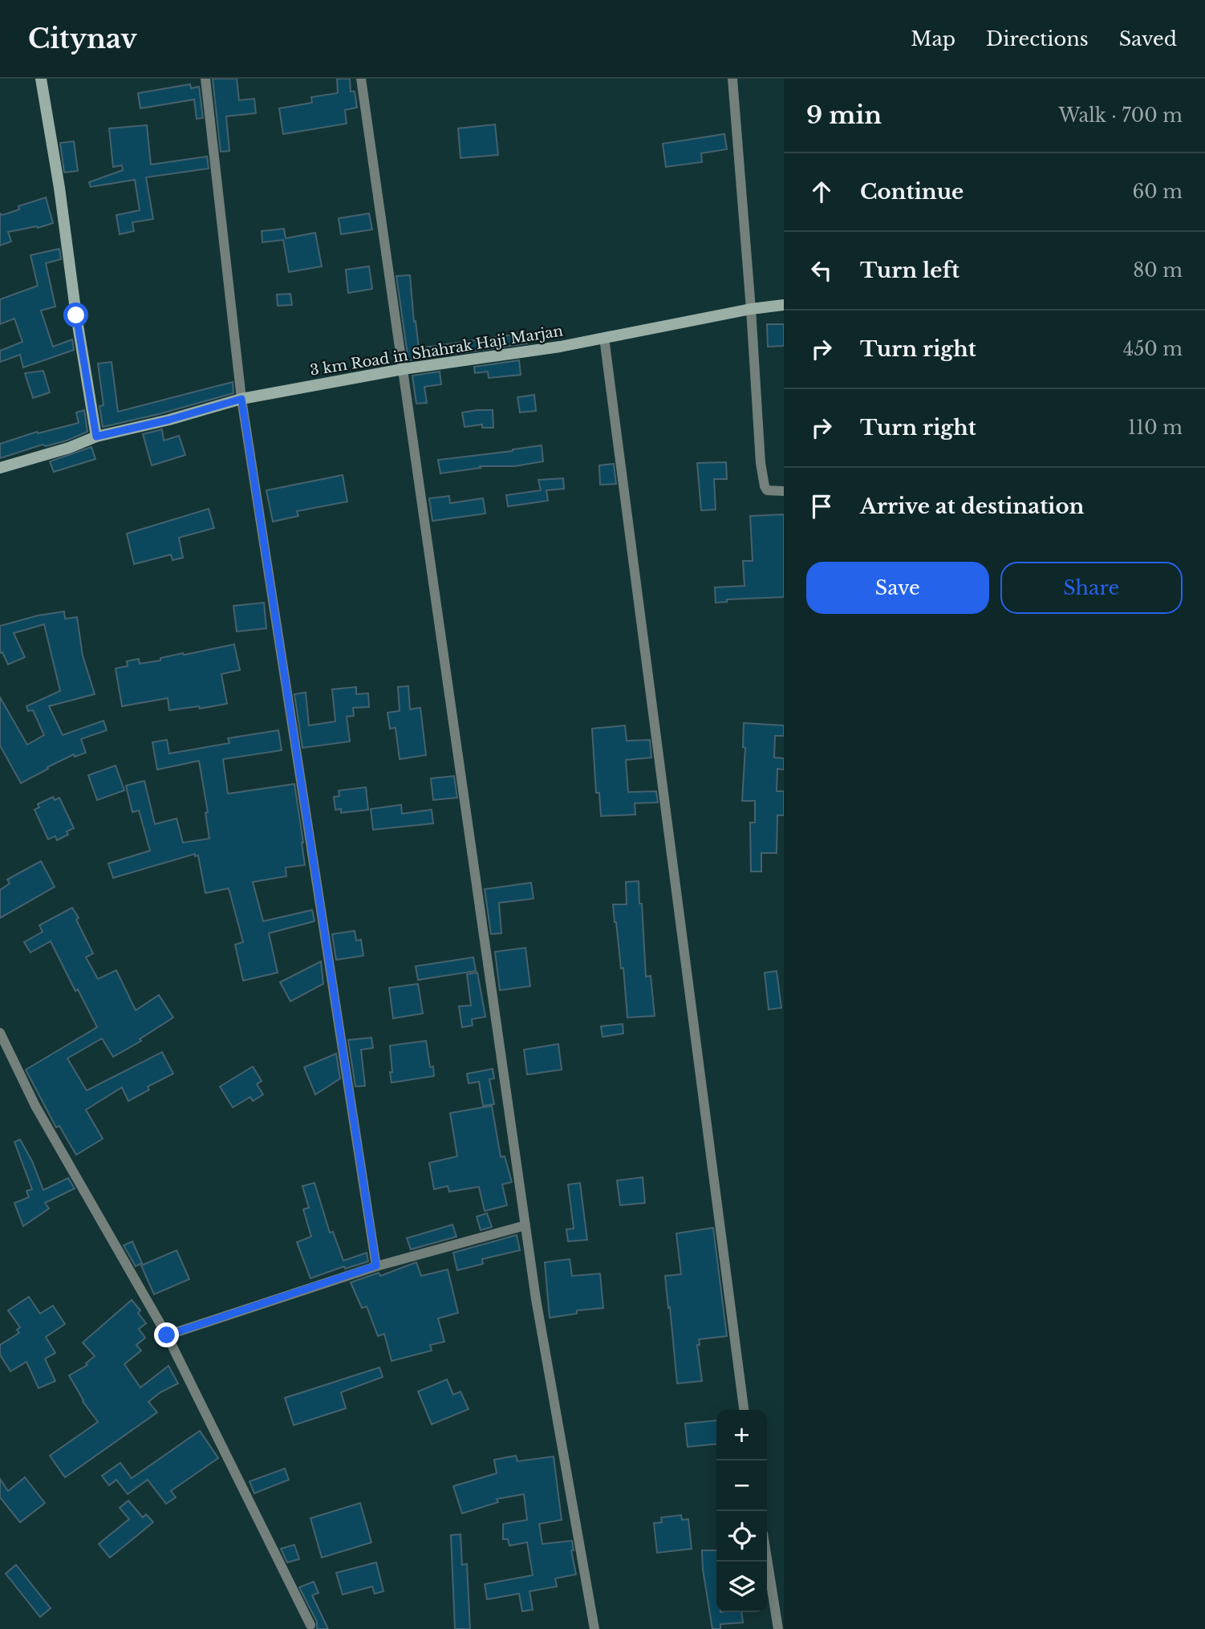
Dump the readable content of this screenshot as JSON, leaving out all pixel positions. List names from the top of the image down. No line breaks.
{"streets":{"street":["3 km Road in Shahrak Haji Marjan"]},"page":{"header":"Citynav","nav":["Map","Directions","Saved"],"heading":["9 min","Walk · 700 m"],"list":[["Continue","60 m"],["Turn left","80 m"],["Turn right","450 m"],["Turn right","110 m"],"Arrive at destination"],"buttons":["Save","Share"],"map_buttons":["+","−"]}}
